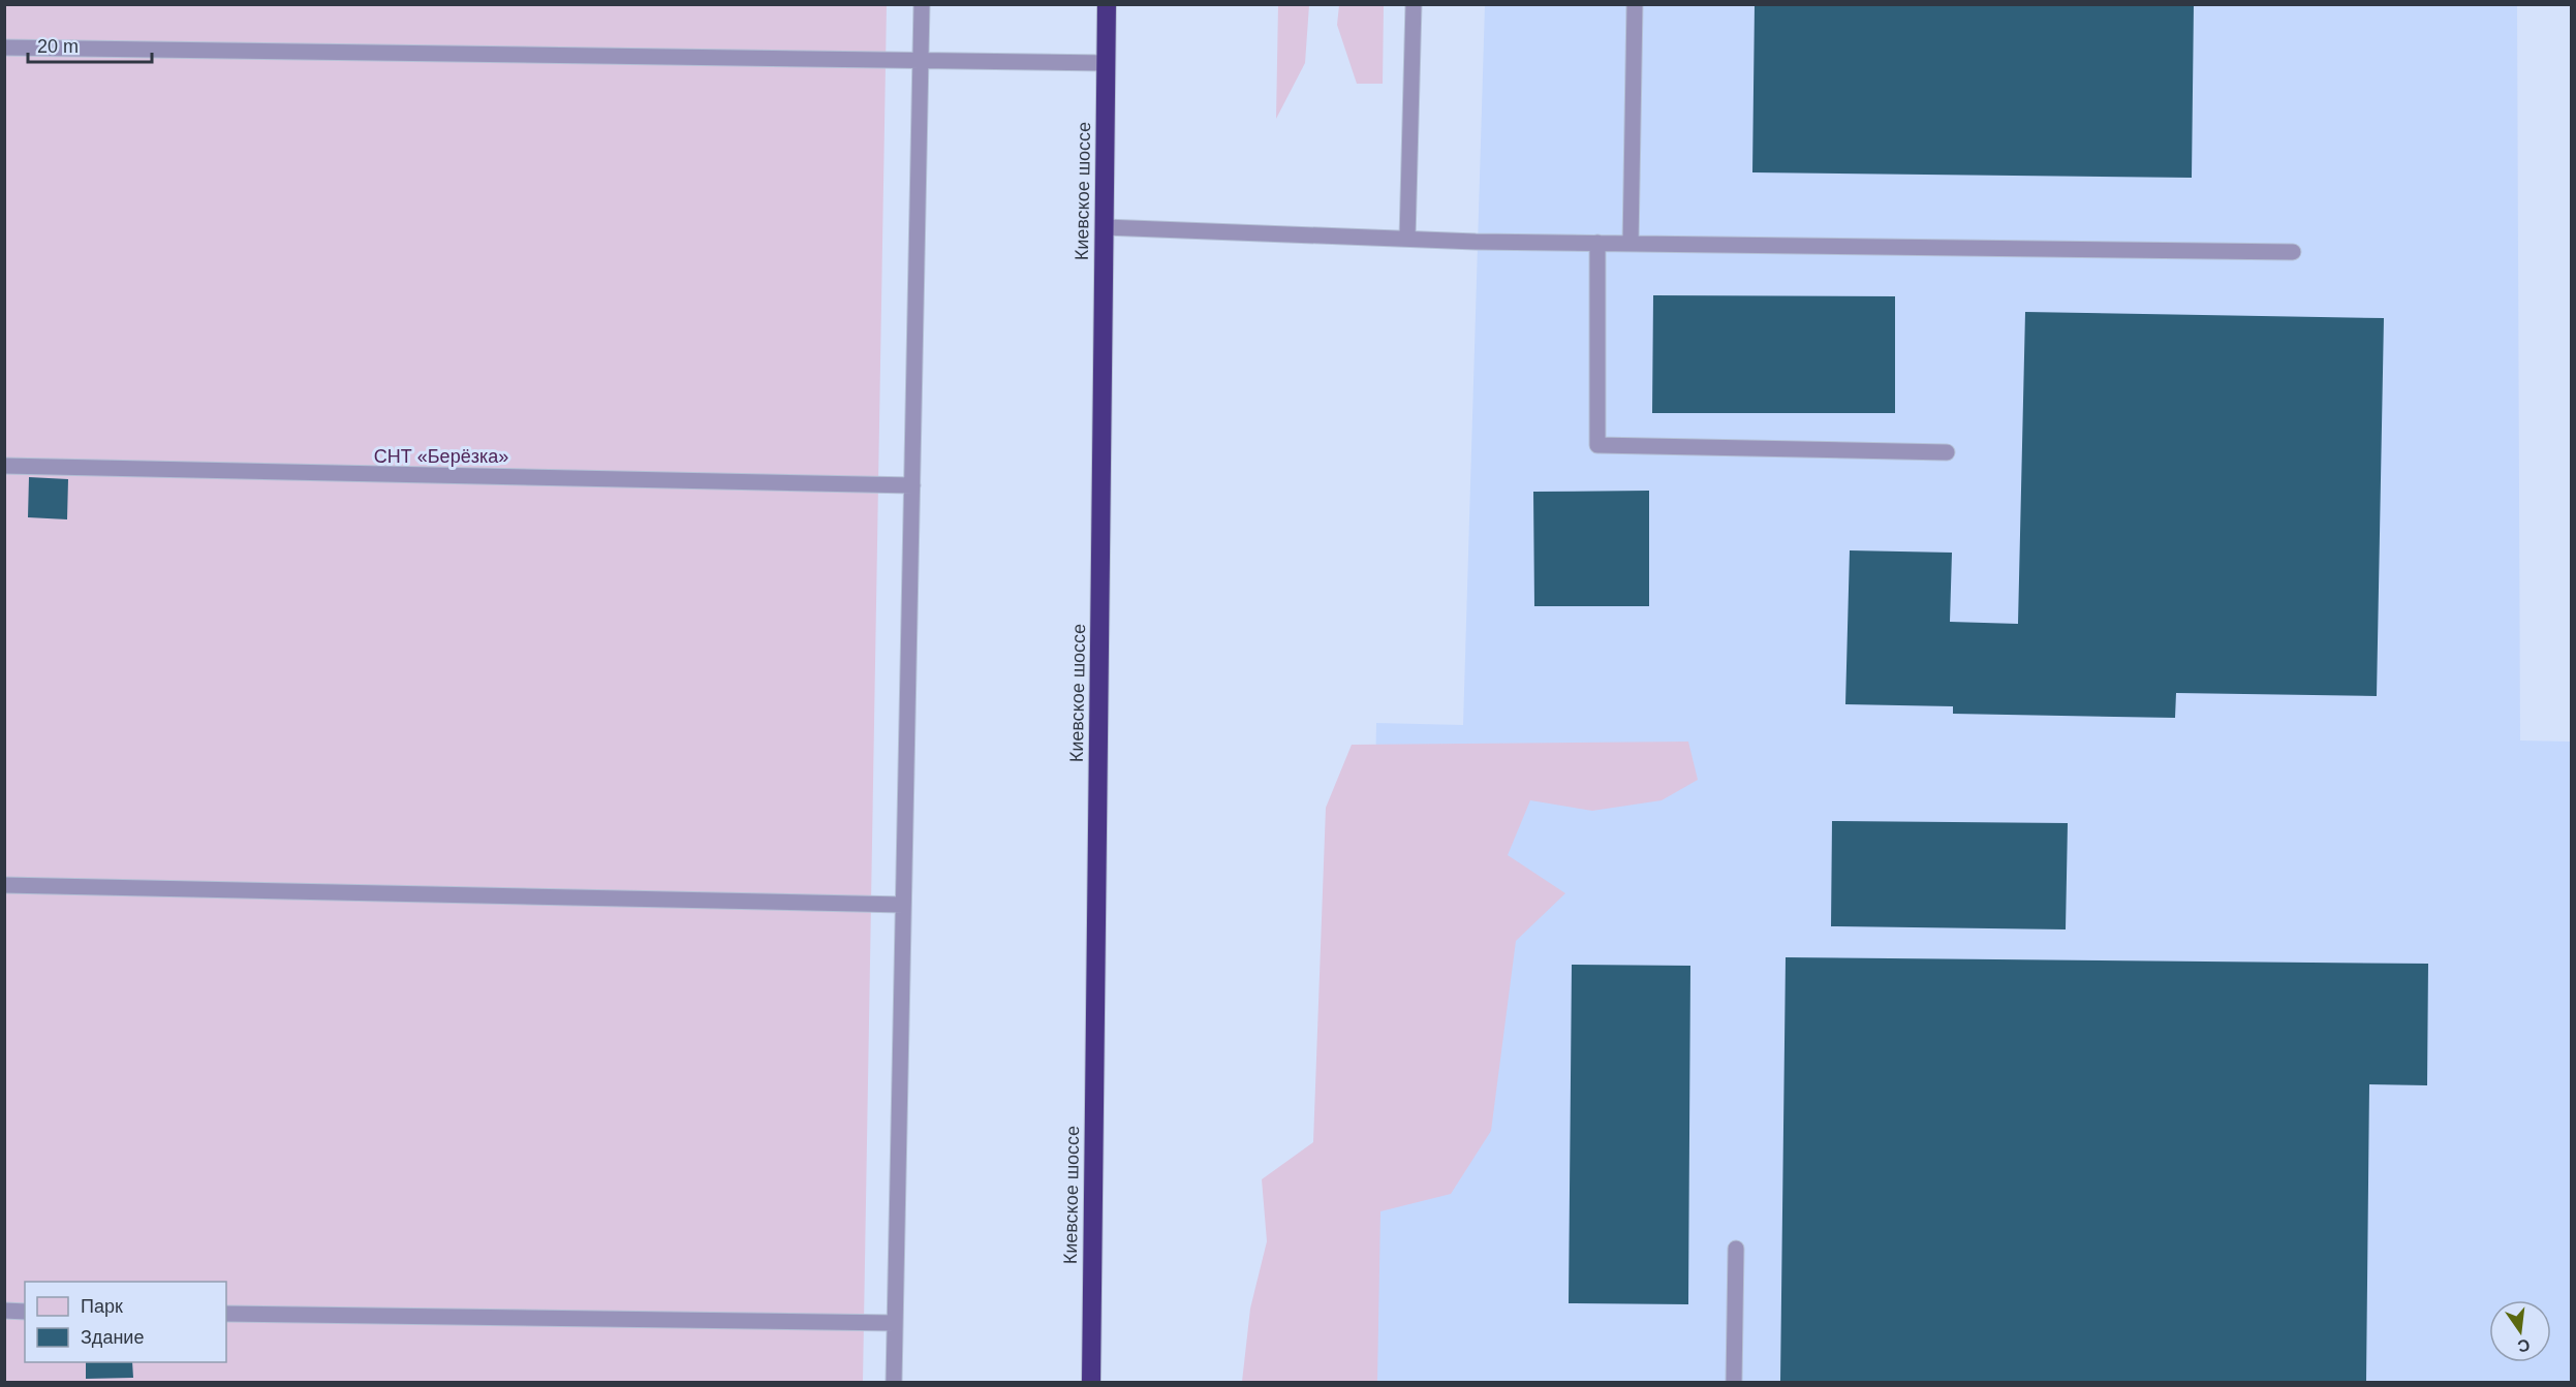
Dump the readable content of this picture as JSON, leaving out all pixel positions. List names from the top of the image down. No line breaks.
{"streets":{"highway":["Киевское шоссе"]},"parks":["СНТ «Берёзка»"],"legend":["Парк","Здание"],"scale_bar":"20 m","north":"bottom"}
